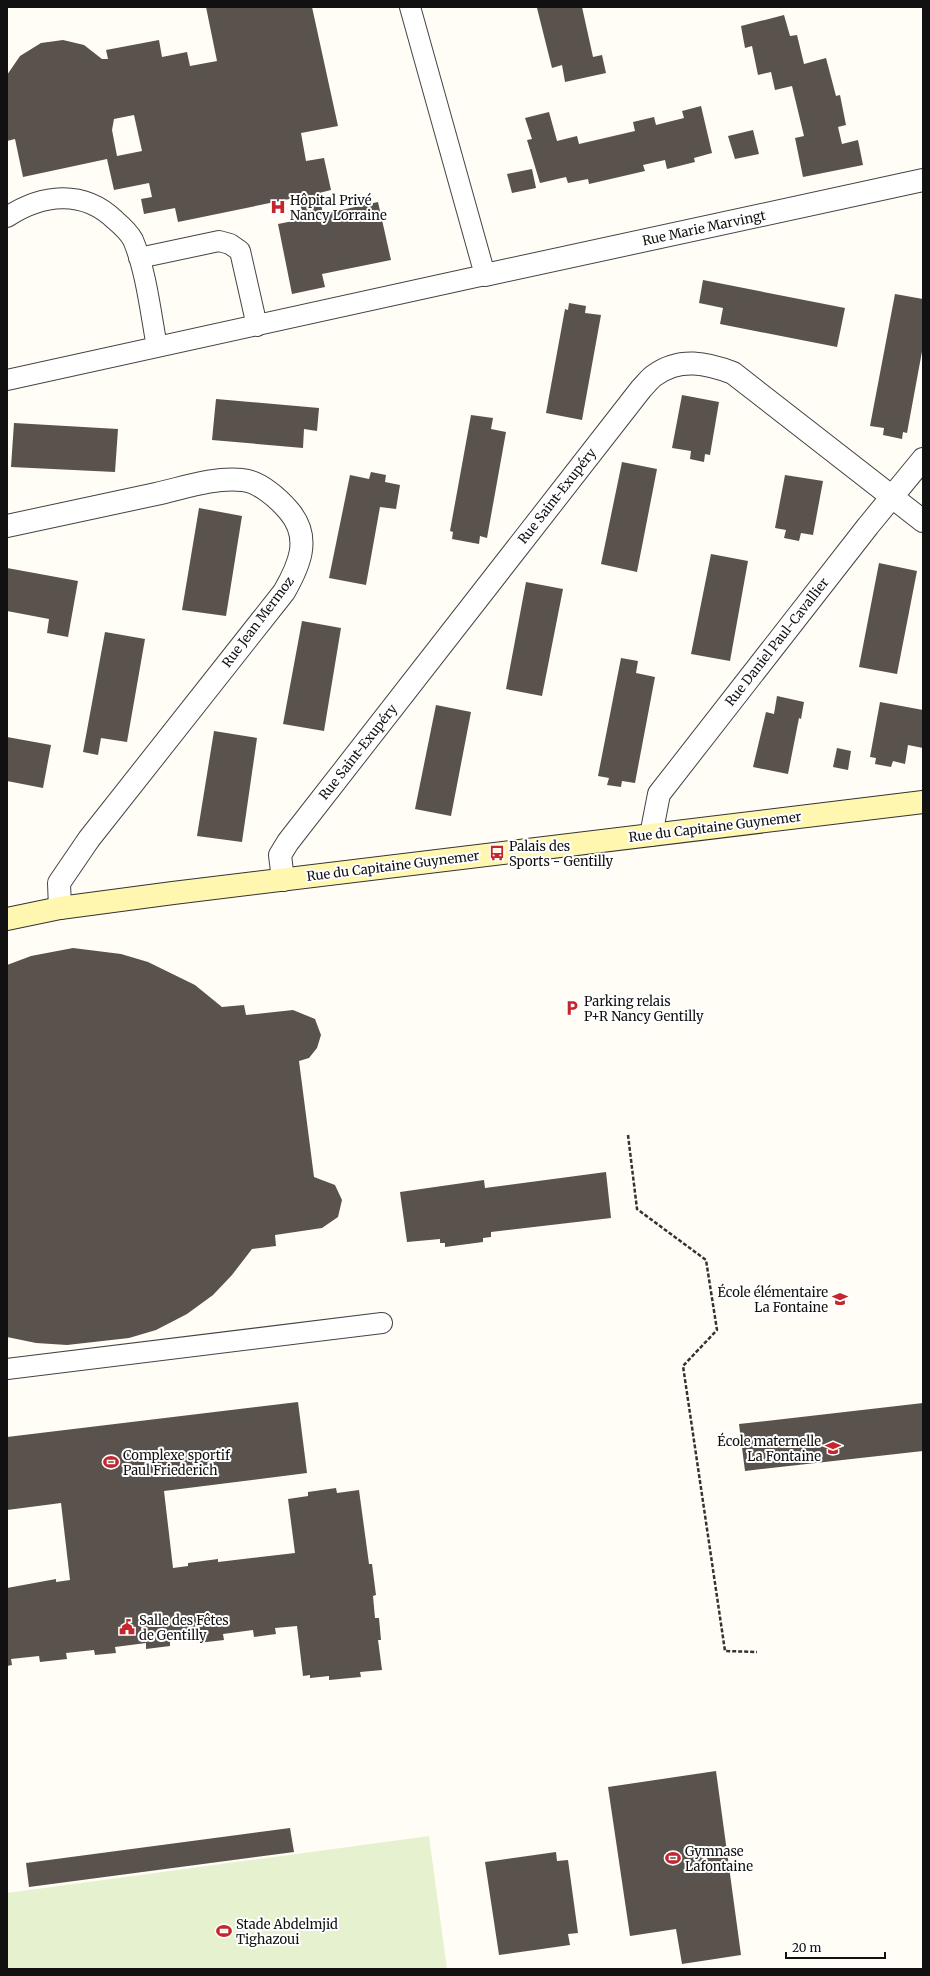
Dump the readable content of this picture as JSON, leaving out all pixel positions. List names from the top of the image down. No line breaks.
{"streets":{"street":["Rue Marie Marvingt","Rue Saint-Exupéry","Rue Jean Mermoz","Rue Daniel Paul-Cavallier","Rue du Capitaine Guynemer"]},"crossings":[["Rue Saint-Exupéry","Rue Daniel Paul-Cavallier"],["Rue Saint-Exupéry","Rue du Capitaine Guynemer"],["Rue Jean Mermoz","Rue du Capitaine Guynemer"],["Rue Daniel Paul-Cavallier","Rue du Capitaine Guynemer"]],"places":{"hospital":["Hôpital Privé Nancy Lorraine"],"bus stop":["Palais des Sports - Gentilly"],"parking":["Parking relais P+R Nancy Gentilly"],"school or university":["École élémentaire La Fontaine","École maternelle La Fontaine"],"sports":["Complexe sportif Paul Friederich","Gymnase Lafontaine","Stade Abdelmjid Tighazoui"],"public building":["Salle des Fêtes de Gentilly"]},"scale_bar":"20 m"}
